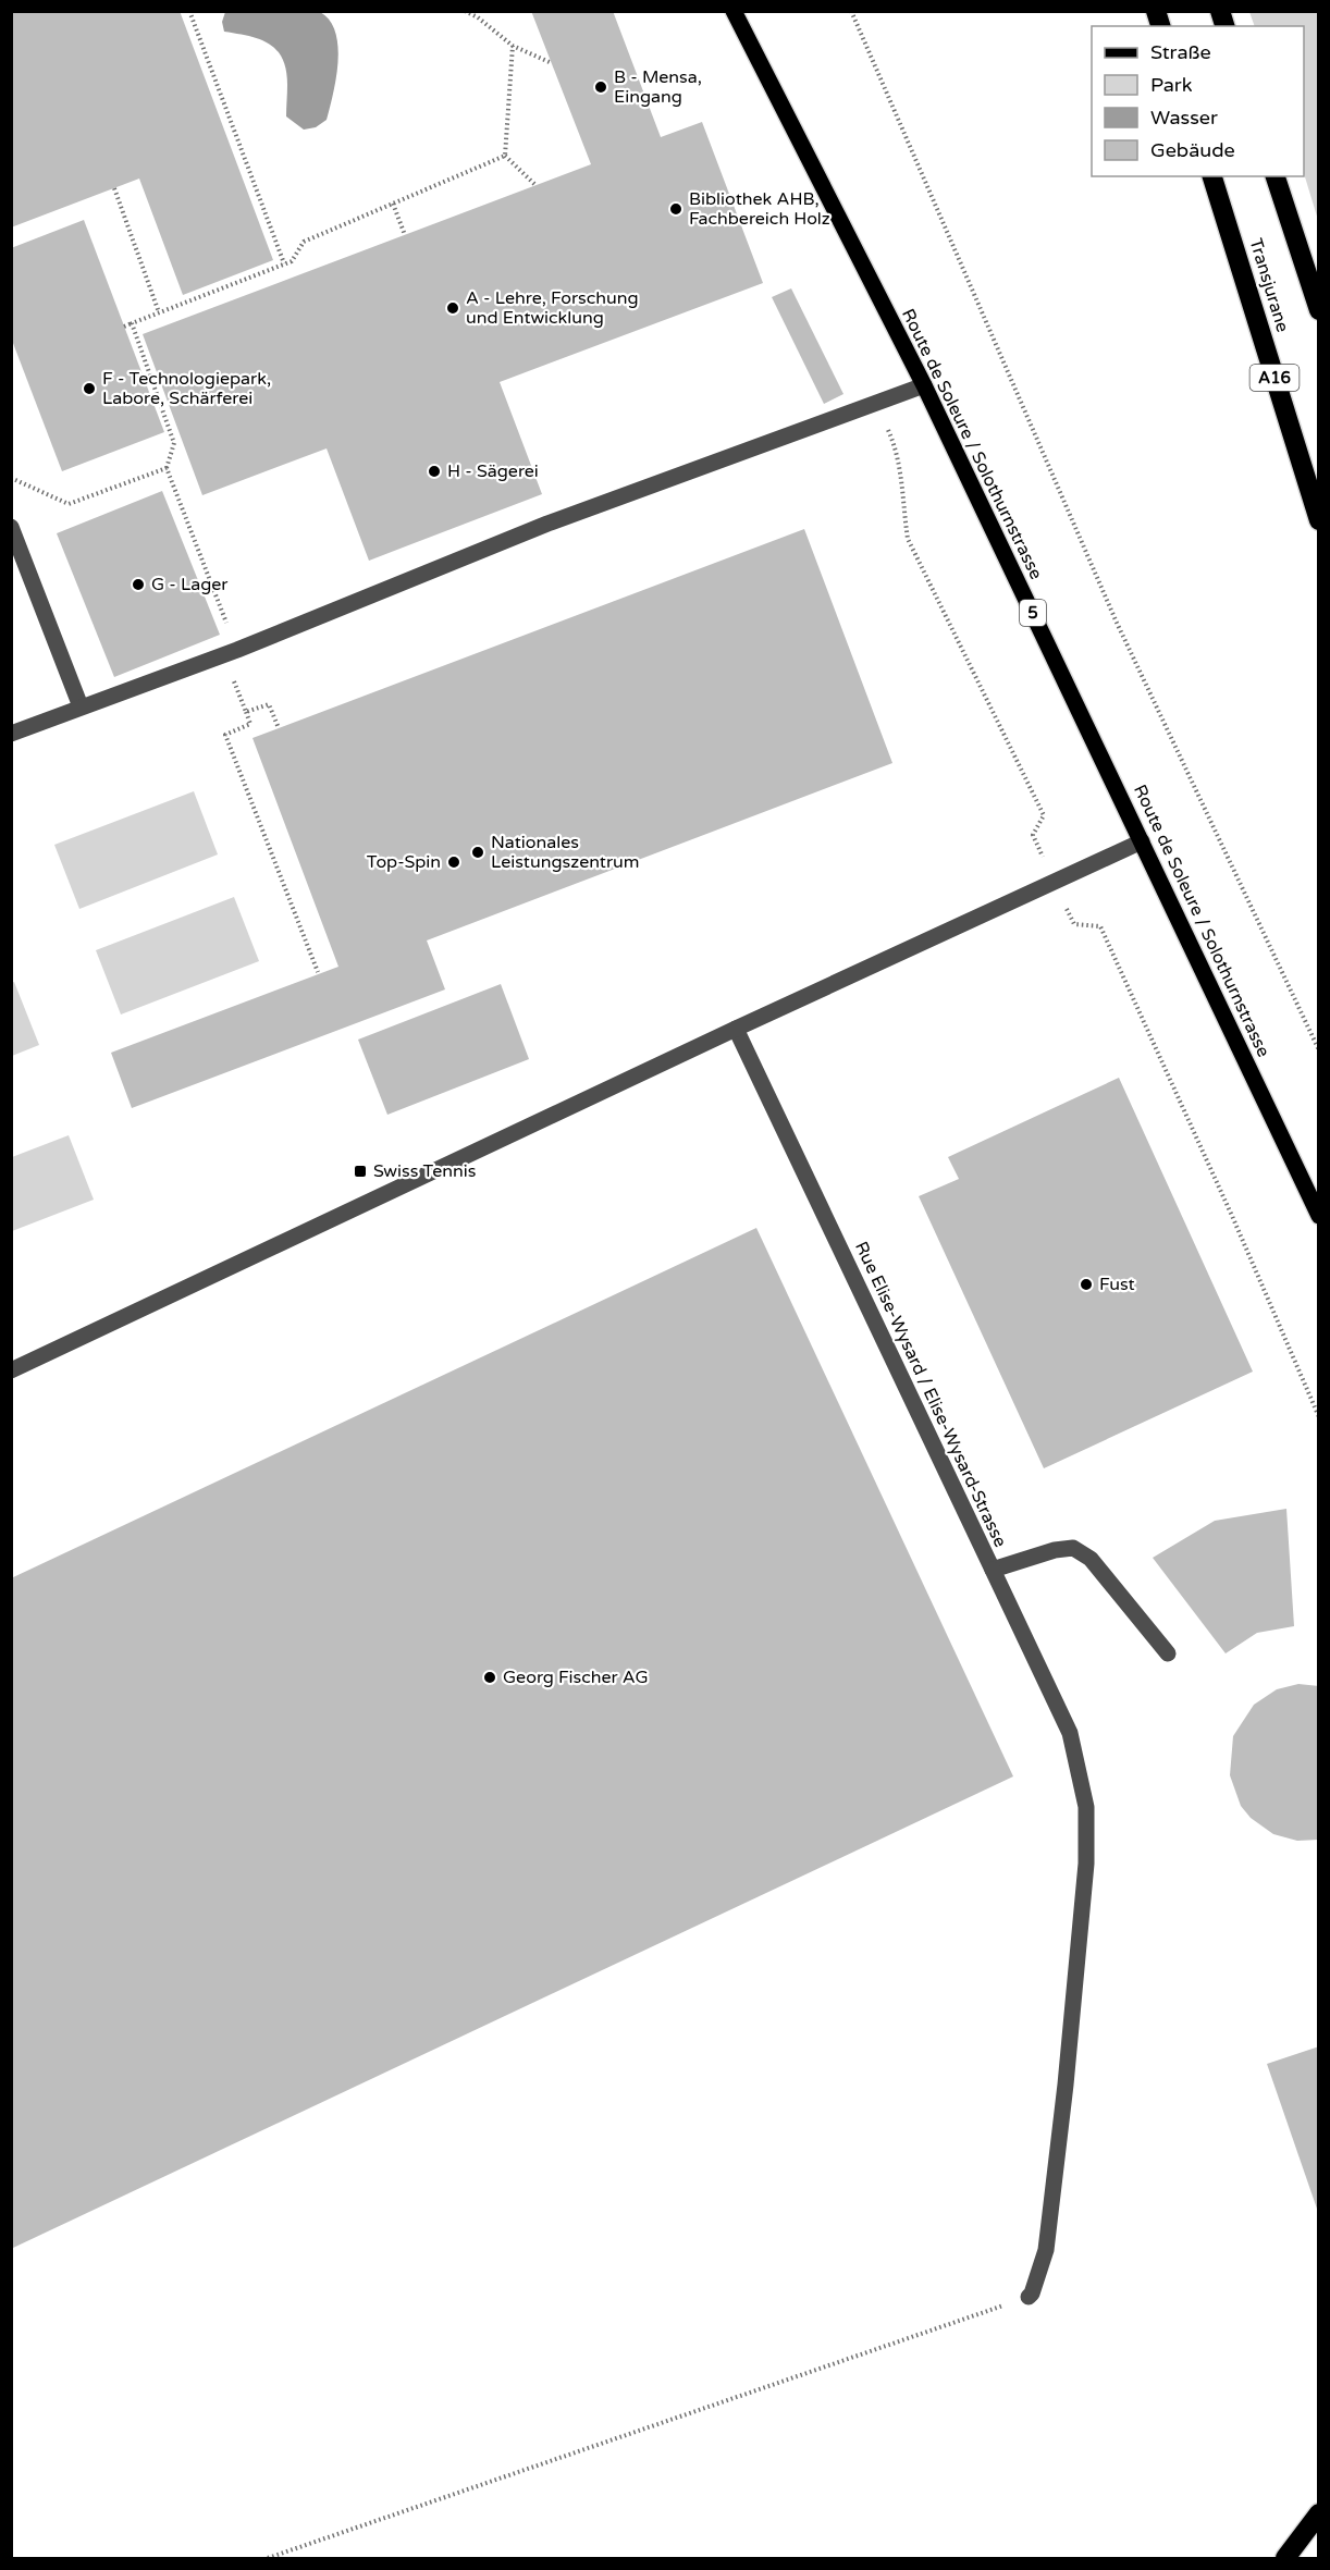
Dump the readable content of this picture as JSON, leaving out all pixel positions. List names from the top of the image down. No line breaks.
{"streets":{"highway":["Transjurane","A16"],"main road":["Route de Soleure / Solothurnstrasse","5"],"street":["Rue Elise-Wysard / Elise-Wysard-Strasse"]},"places":{"other":["B - Mensa, Eingang","Bibliothek AHB, Fachbereich Holz","A - Lehre, Forschung und Entwicklung","F - Technologiepark, Labore, Schärferei","H - Sägerei","G - Lager","Nationales Leistungszentrum","Top-Spin","Fust","Georg Fischer AG"],"transit":["Swiss Tennis"]},"legend":["Straße","Park","Wasser","Gebäude"]}
